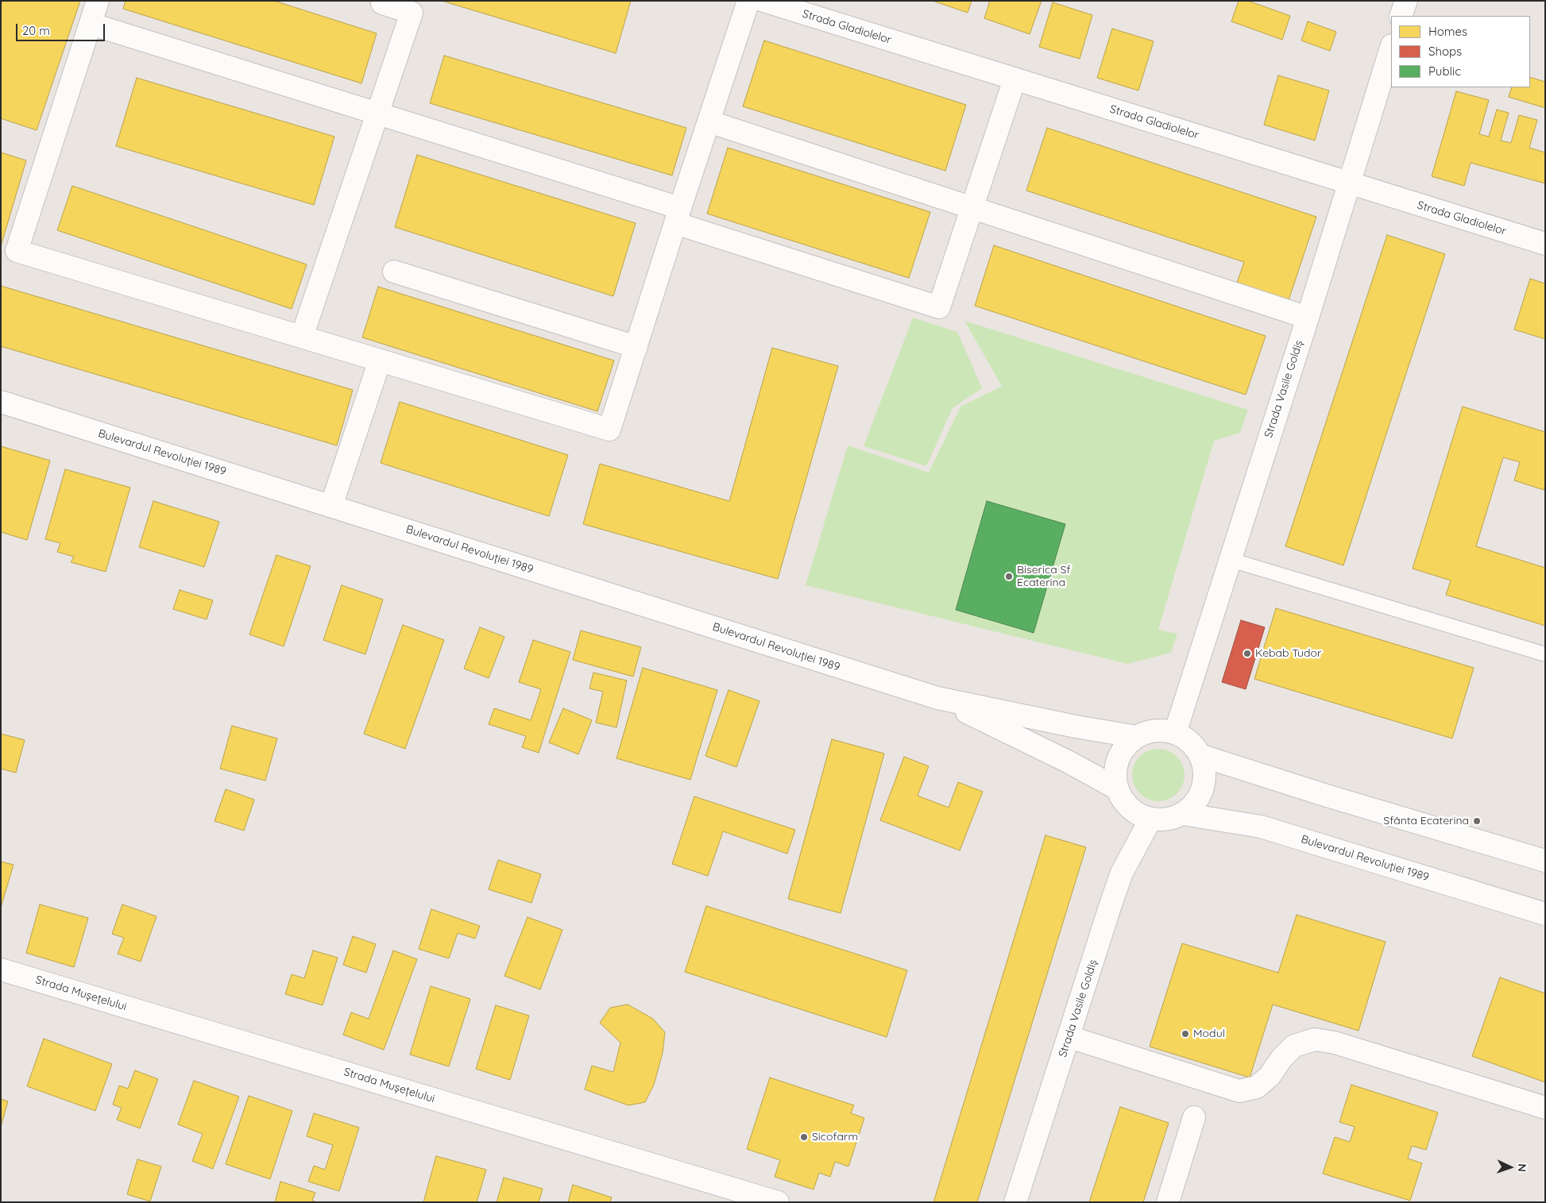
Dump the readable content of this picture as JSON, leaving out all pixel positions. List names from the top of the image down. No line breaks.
{"streets":{"street":["Strada Gladiolelor","Strada Vasile Goldiș","Bulevardul Revoluției 1989","Strada Mușețelului"]},"crossings":[["Strada Gladiolelor","Strada Vasile Goldiș"],["Strada Vasile Goldiș","Bulevardul Revoluției 1989"]],"places":["Biserica Sf Ecaterina","Kebab Tudor","Sfânta Ecaterina","Modul","Sicofarm"],"legend":["Homes","Shops","Public"],"scale_bar":"20 m","north":"right"}
